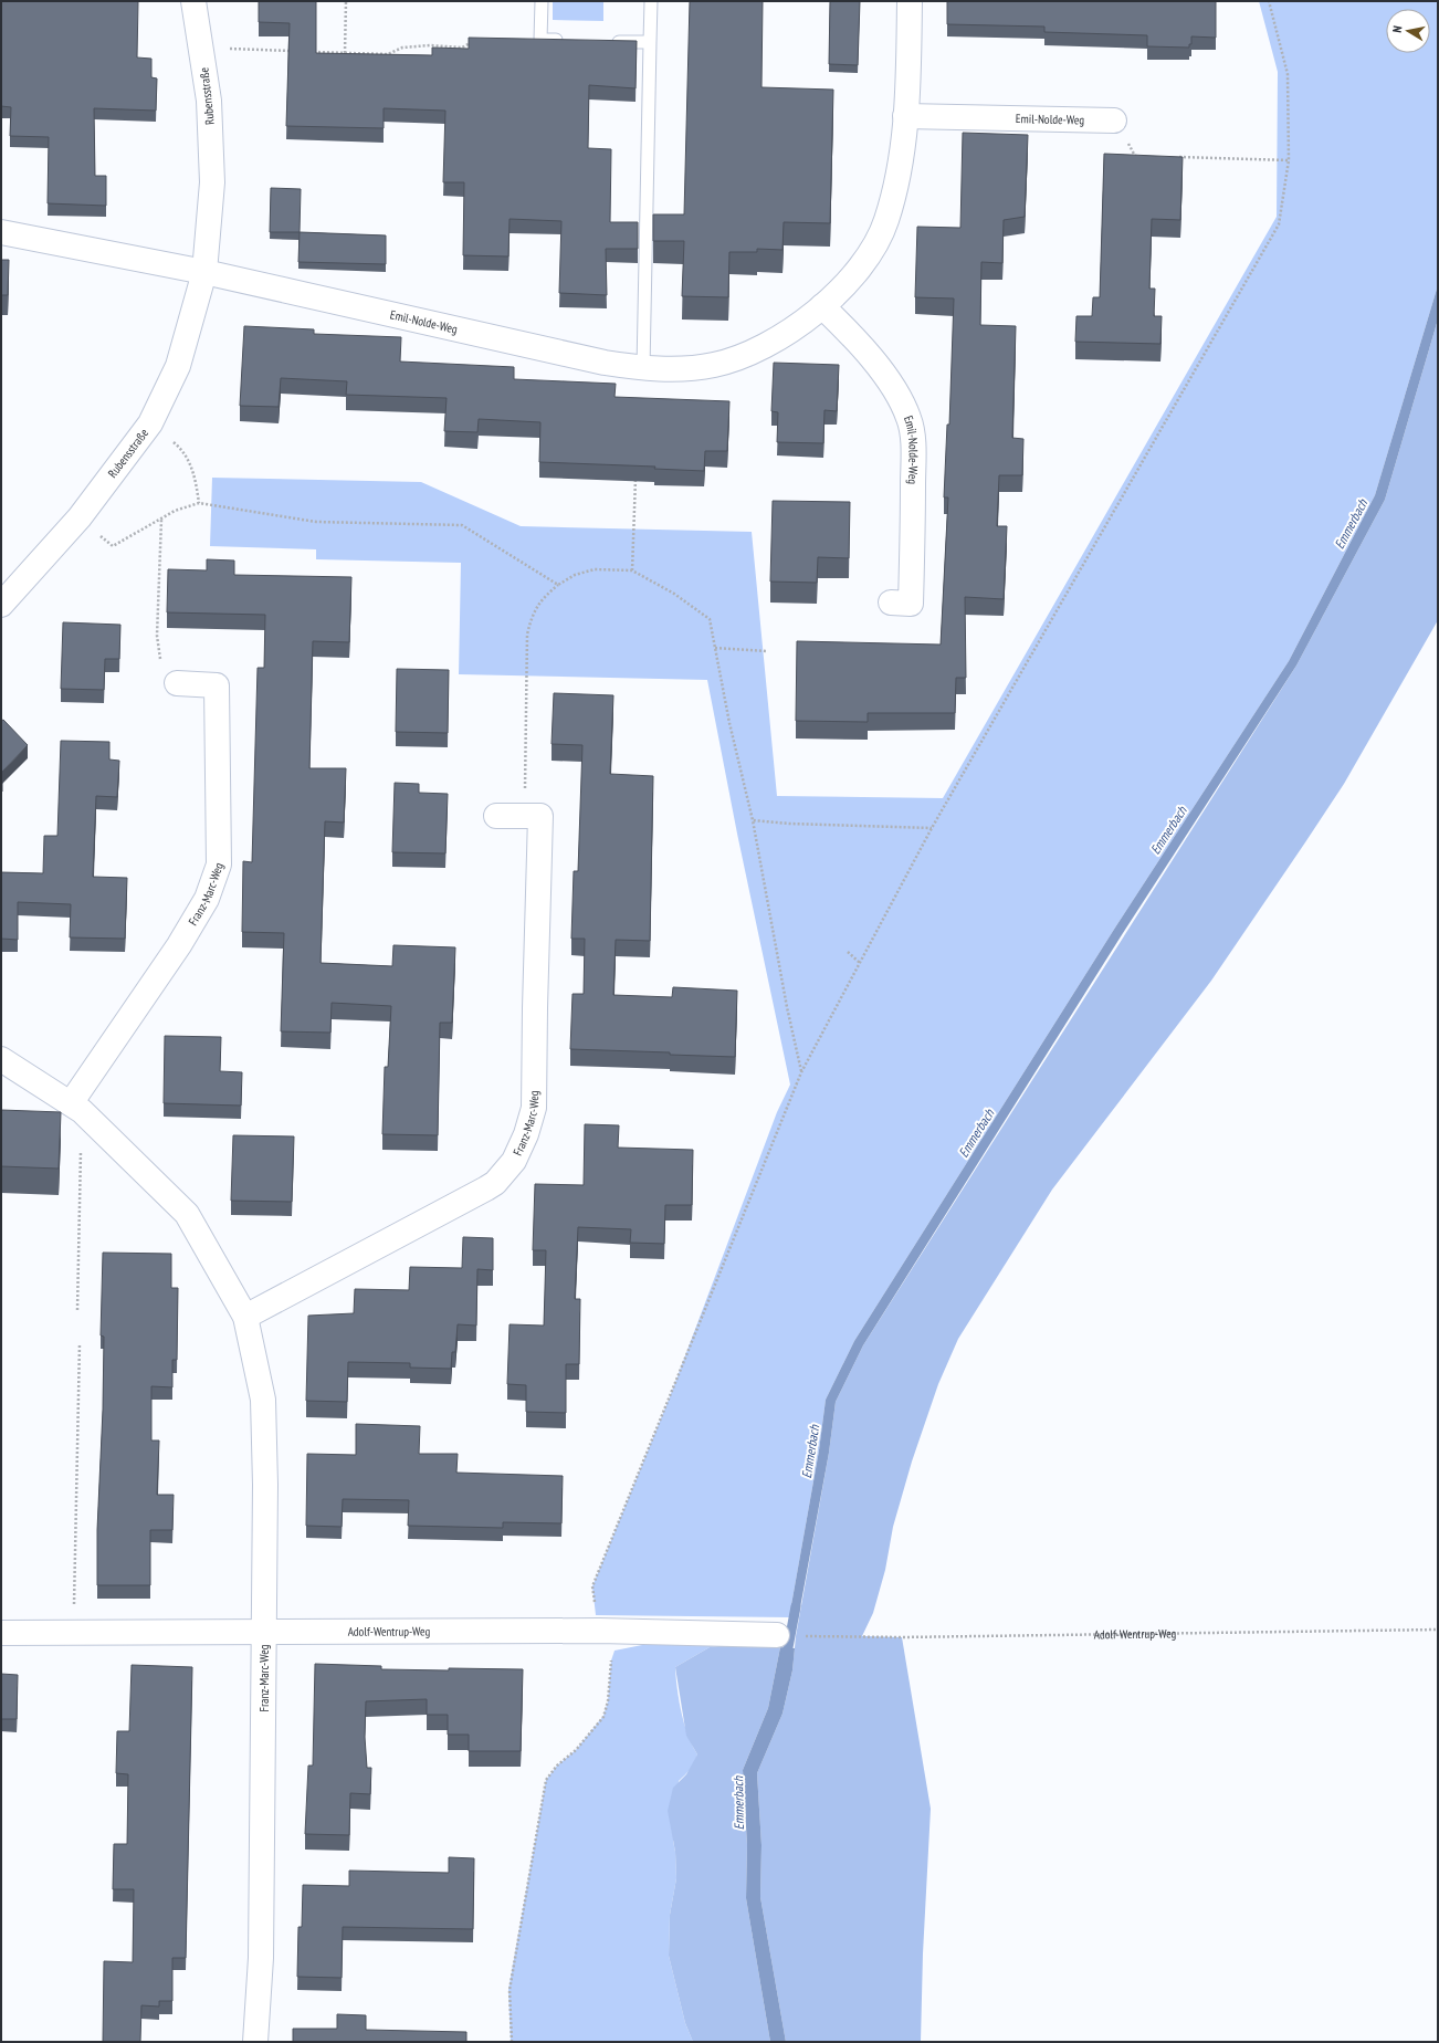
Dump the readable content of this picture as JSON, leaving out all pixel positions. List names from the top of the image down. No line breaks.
{"streets":{"street":["Rubensstraße","Emil-Nolde-Weg","Franz-Marc-Weg","Adolf-Wentrup-Weg"]},"crossings":[["Rubensstraße","Emil-Nolde-Weg"],["Franz-Marc-Weg","Adolf-Wentrup-Weg"]],"water":["Emmerbach"],"north":"left"}
